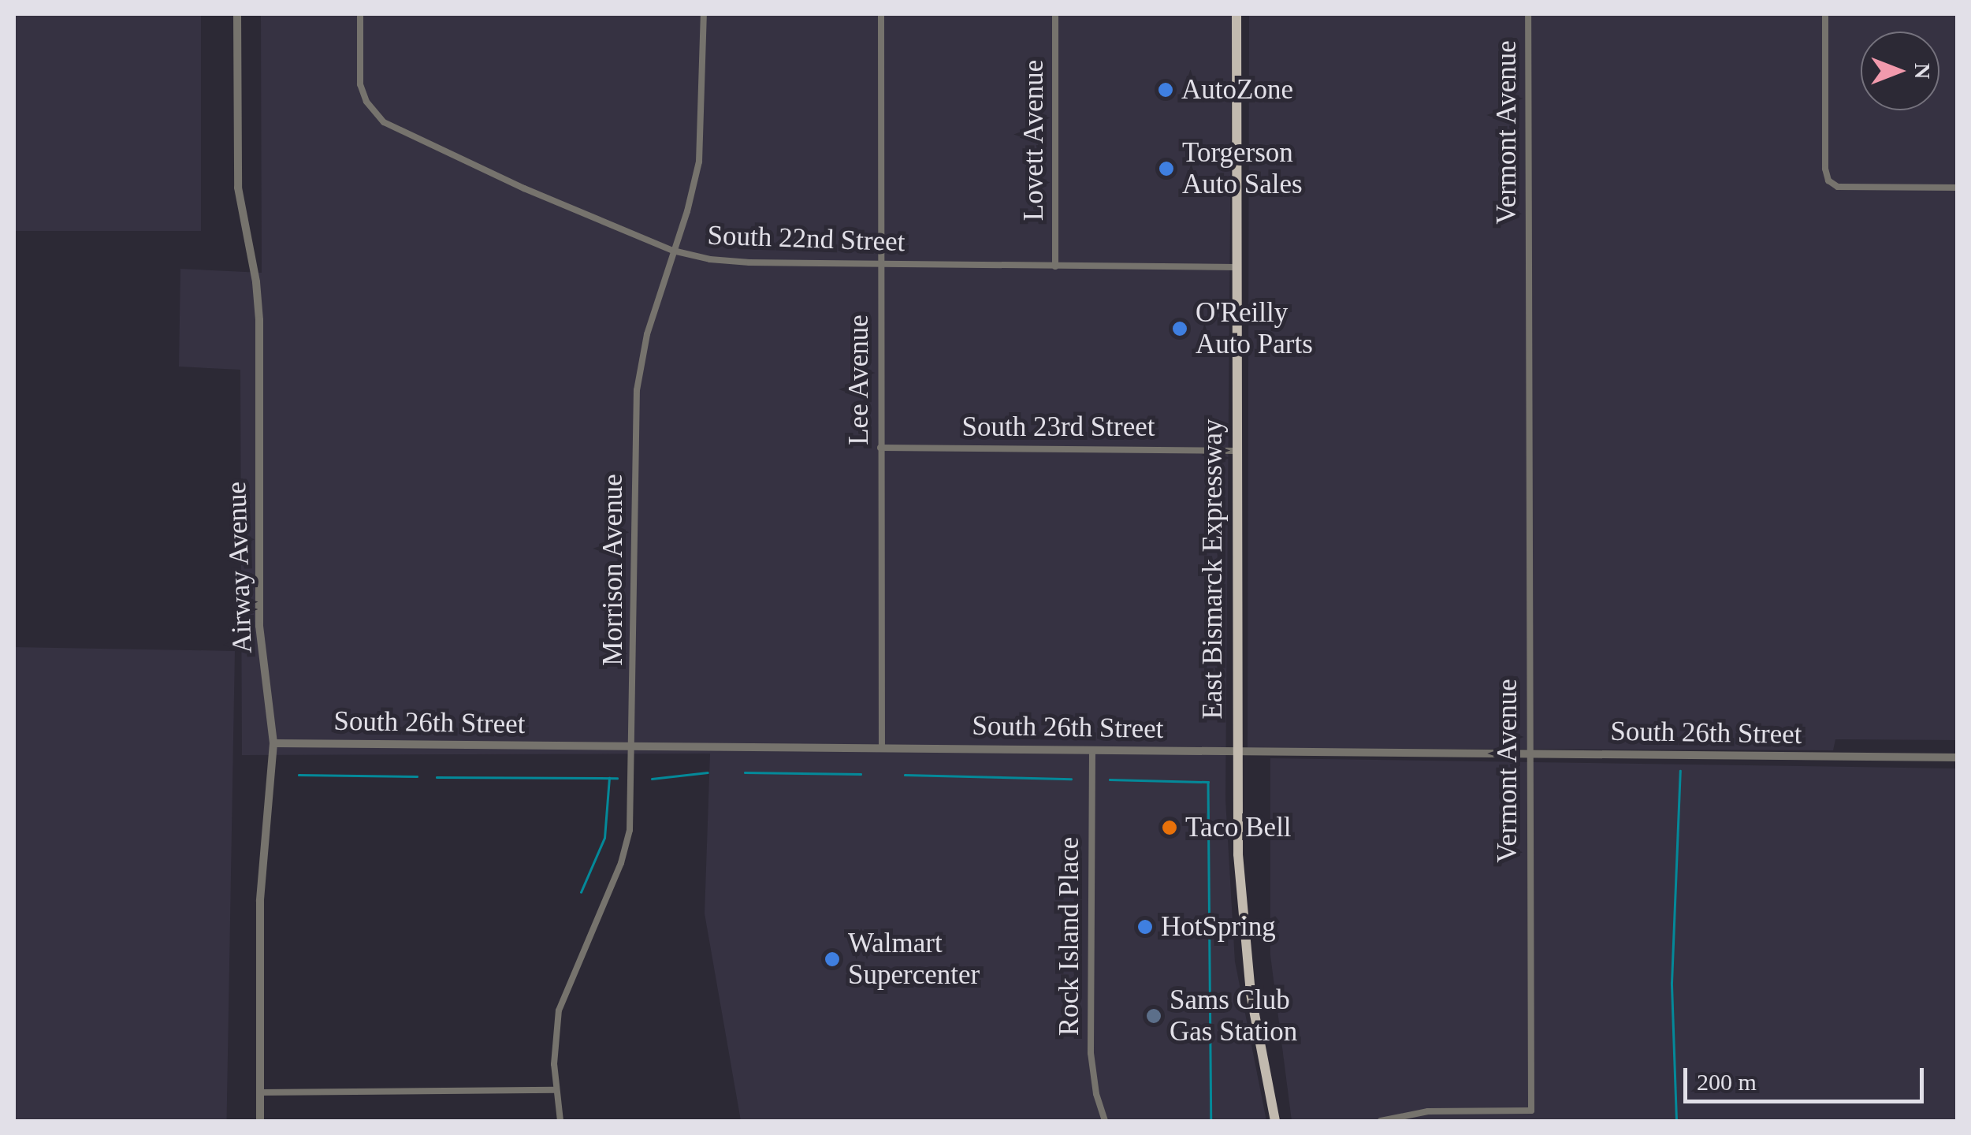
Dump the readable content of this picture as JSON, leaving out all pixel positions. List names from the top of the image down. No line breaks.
{"streets":{"main road":["East Bismarck Expressway"],"street":["Vermont Avenue","Lovett Avenue","South 22nd Street","Lee Avenue","South 23rd Street","Airway Avenue","Morrison Avenue","South 26th Street","Rock Island Place"]},"crossings":[["Vermont Avenue","South 26th Street"],["Lovett Avenue","South 22nd Street"],["South 22nd Street","Lee Avenue"],["South 22nd Street","East Bismarck Expressway"],["South 22nd Street","Morrison Avenue"],["Lee Avenue","South 23rd Street"],["Lee Avenue","South 26th Street"],["South 23rd Street","East Bismarck Expressway"],["Airway Avenue","South 26th Street"],["East Bismarck Expressway","South 26th Street"],["Morrison Avenue","South 26th Street"],["South 26th Street","Rock Island Place"]],"places":["AutoZone","Torgerson Auto Sales","O'Reilly Auto Parts","Taco Bell","HotSpring","Walmart Supercenter","Sams Club Gas Station"],"scale_bar":"200 m","north":"right"}
